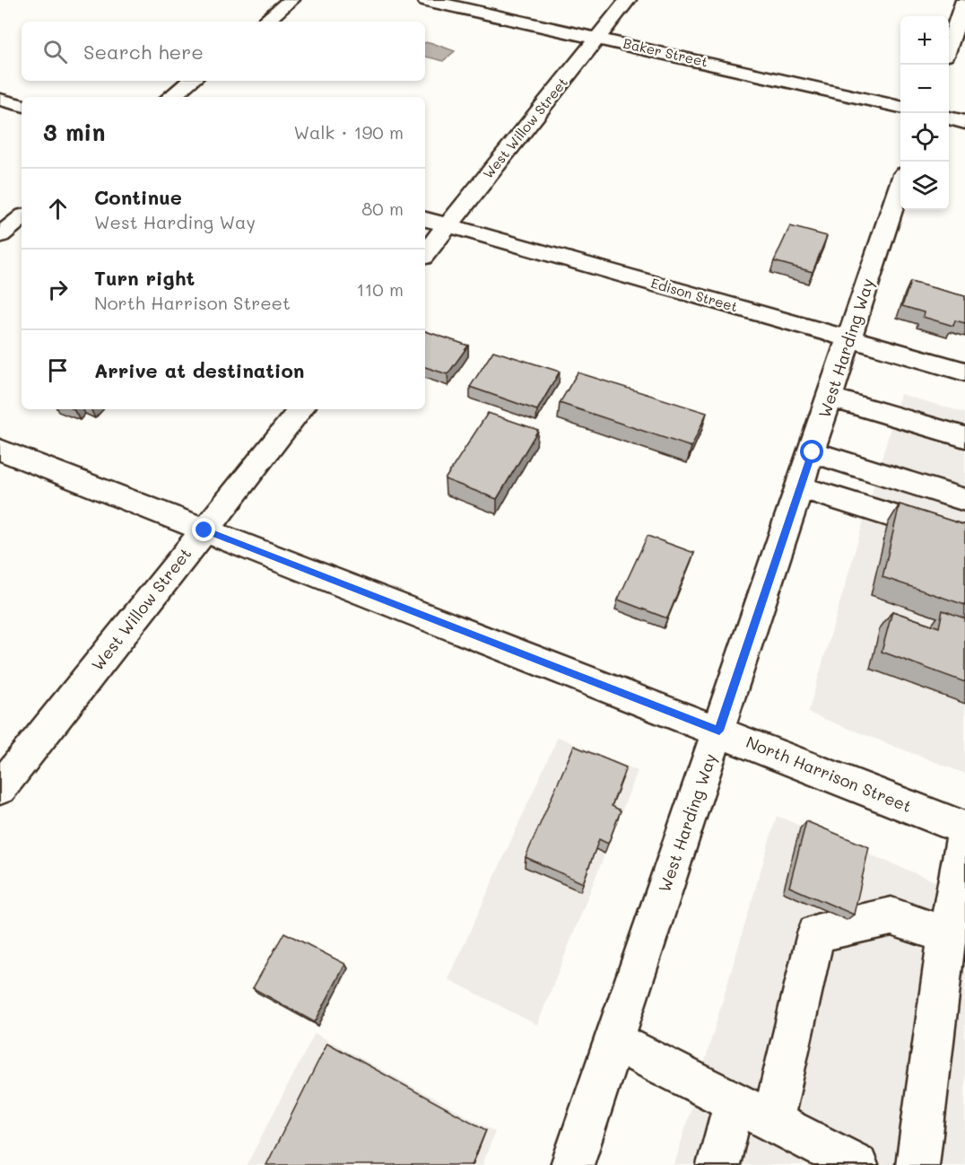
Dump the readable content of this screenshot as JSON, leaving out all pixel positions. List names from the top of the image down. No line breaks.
{"streets":{"street":["Baker Street","West Willow Street","Edison Street","West Harding Way","North Harrison Street"]},"crossings":[["Baker Street","West Willow Street"],["West Willow Street","Edison Street"],["West Willow Street","North Harrison Street"],["Edison Street","West Harding Way"],["West Harding Way","North Harrison Street"]],"page":{"map_buttons":["+","−"],"search":"Search here","heading":["3 min","Walk · 190 m"],"list":[["Continue","West Harding Way","80 m"],["Turn right","North Harrison Street","110 m"],"Arrive at destination"]}}
